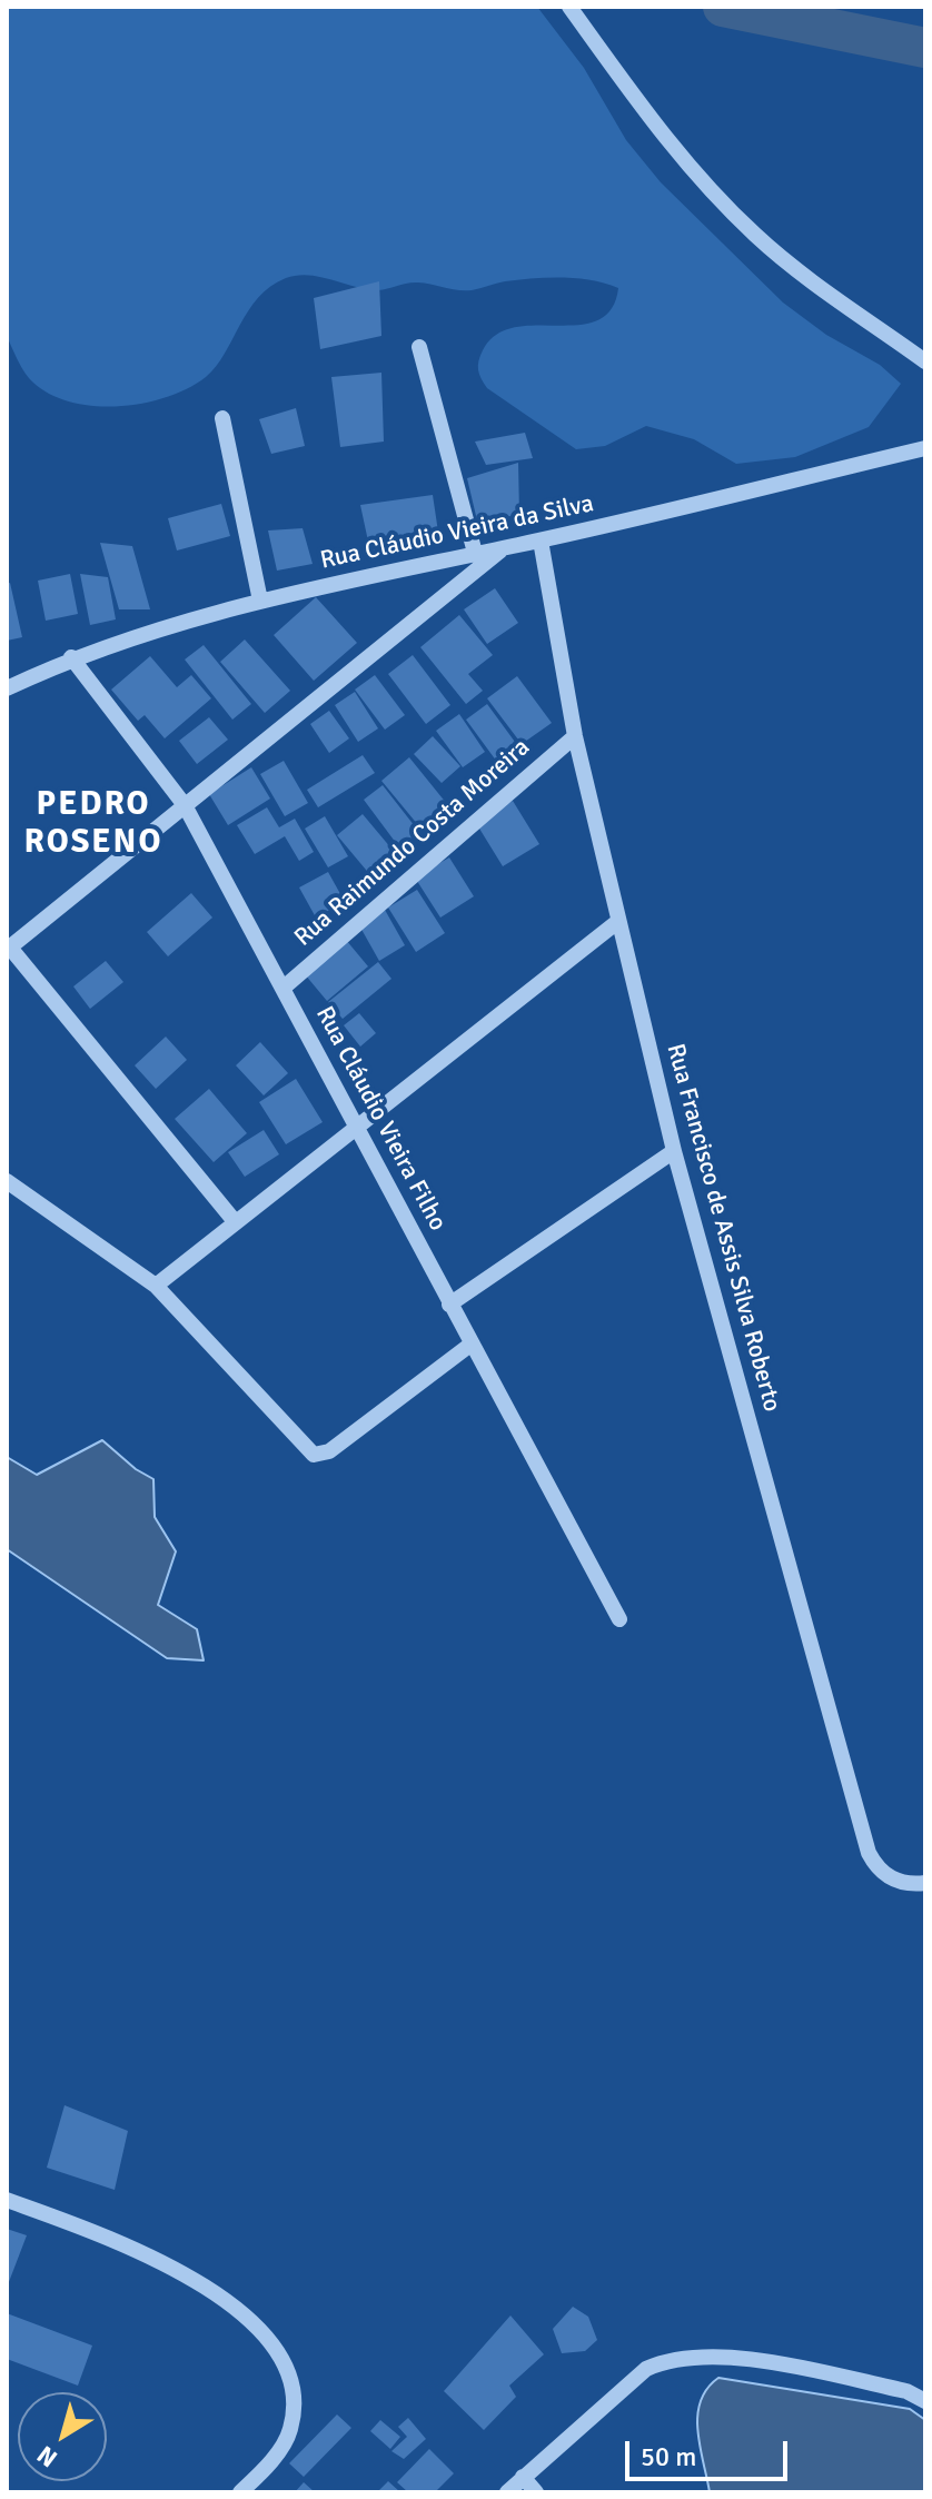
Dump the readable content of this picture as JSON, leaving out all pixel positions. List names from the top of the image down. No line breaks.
{"streets":{"street":["Rua Cláudio Vieira da Silva","Rua Raimundo Costa Moreira","Rua Cláudio Vieira Filho","Rua Francisco de Assis Silva Roberto"]},"crossings":[["Rua Cláudio Vieira da Silva","Rua Cláudio Vieira Filho"],["Rua Cláudio Vieira da Silva","Rua Francisco de Assis Silva Roberto"],["Rua Raimundo Costa Moreira","Rua Cláudio Vieira Filho"],["Rua Raimundo Costa Moreira","Rua Francisco de Assis Silva Roberto"]],"districts":["PEDRO ROSENO"],"scale_bar":"50 m","north":"bottom left"}
